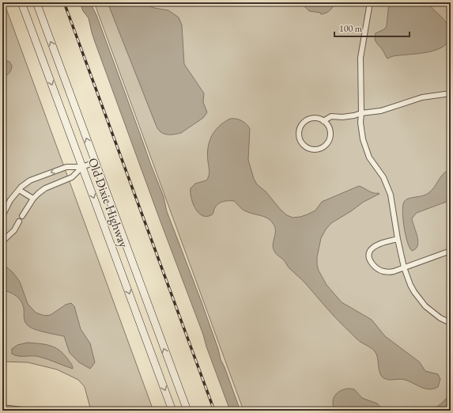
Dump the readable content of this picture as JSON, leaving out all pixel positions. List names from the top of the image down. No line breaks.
{"streets":{"main road":["Old Dixie Highway"]},"scale_bar":"100 m"}
